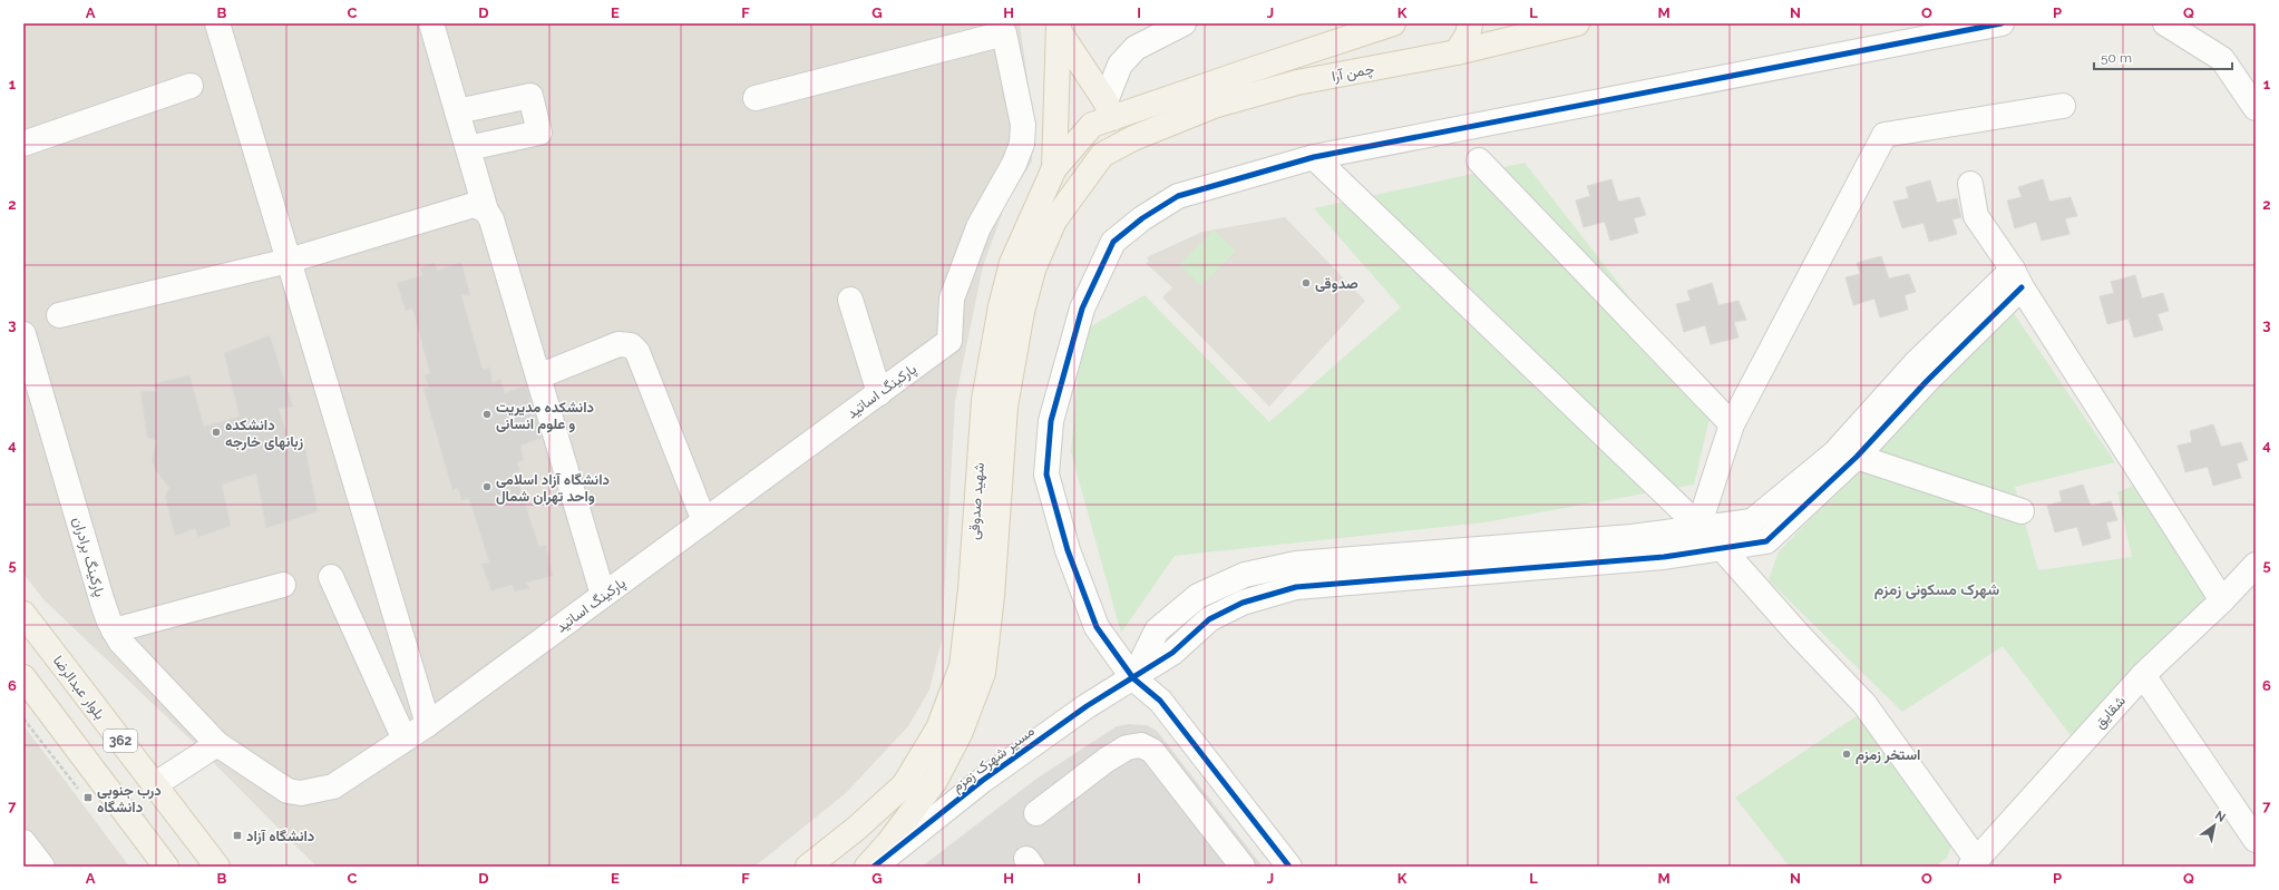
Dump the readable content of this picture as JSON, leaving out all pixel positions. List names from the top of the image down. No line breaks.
{"streets":{"main road":["چمن آرا","شهید صدوقی","بلوار عبدالرضا","362"],"street":["پارکینگ اساتید","پارکینگ برادران","شقایق","مسیر شهرک زمزم"]},"crossings":[["چمن آرا","شهید صدوقی"],["پارکینگ اساتید","پارکینگ برادران"]],"districts":["شهرک مسکونی زمزم"],"places":{"other":["صدوقی","دانشکده مدیریت و علوم انسانی","دانشکده زبانهای خارجه","دانشگاه آزاد اسلامی واحد تهران شمال","استخر زمزم"],"transit":["درب جنوبی دانشگاه","دانشگاه آزاد"]},"scale_bar":"50 m","north":"top right","grid":{"columns":["A","B","C","D","E","F","G","H","I","J","K","L","M","N","O","P","Q"],"rows":["1","2","3","4","5","6","7"]}}
